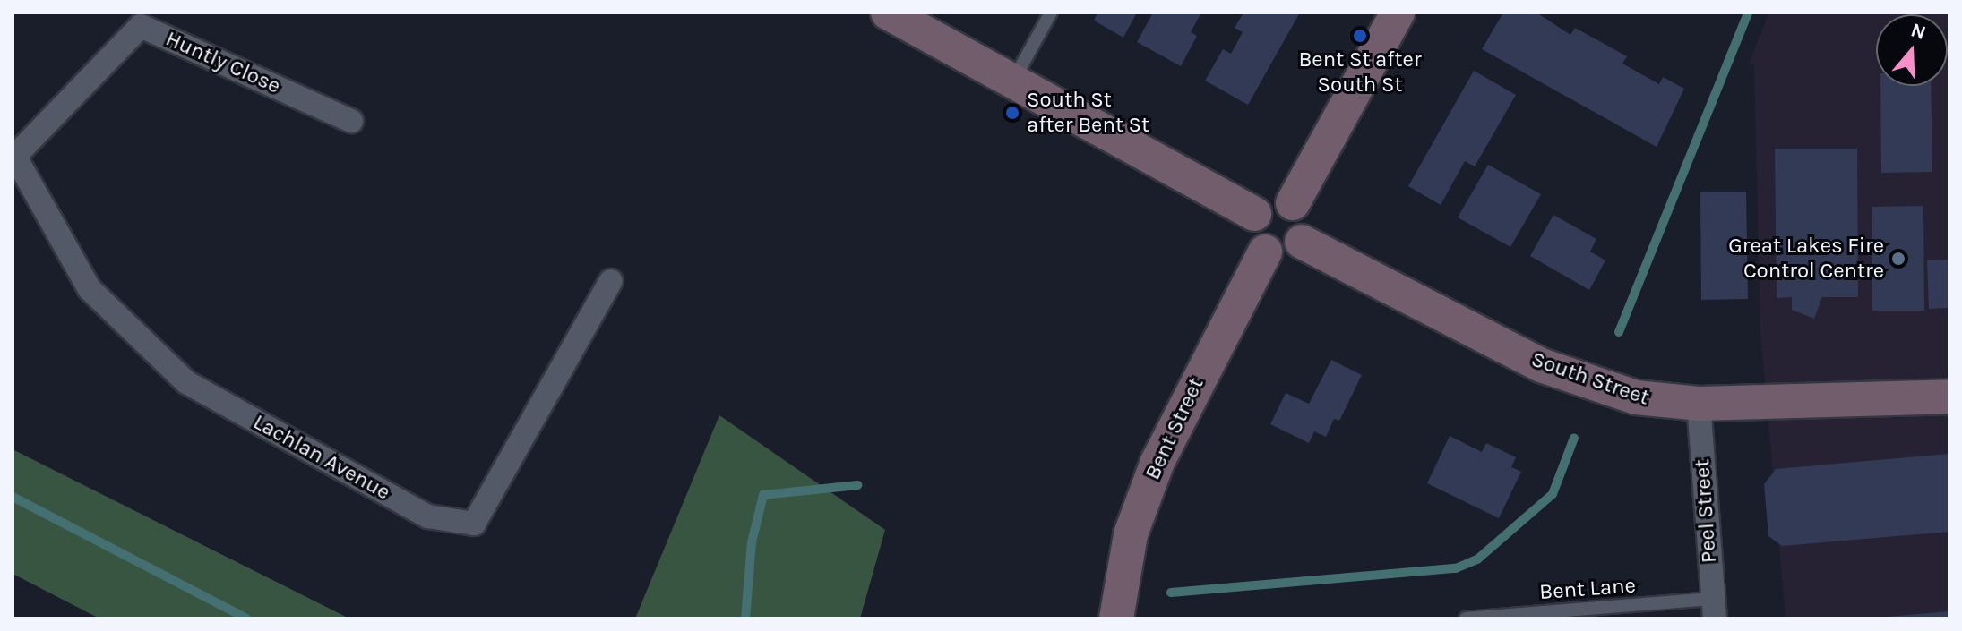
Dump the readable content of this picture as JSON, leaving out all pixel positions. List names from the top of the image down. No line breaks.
{"streets":{"street":["Huntly Close","South Street","Bent Street","Lachlan Avenue","Peel Street"],"lane":["Bent Lane"]},"crossings":[["Huntly Close","Lachlan Avenue"],["South Street","Bent Street"],["South Street","Peel Street"],["Peel Street","Bent Lane"]],"places":["Bent St after South St","South St after Bent St","Great Lakes Fire Control Centre"],"north":"top"}
